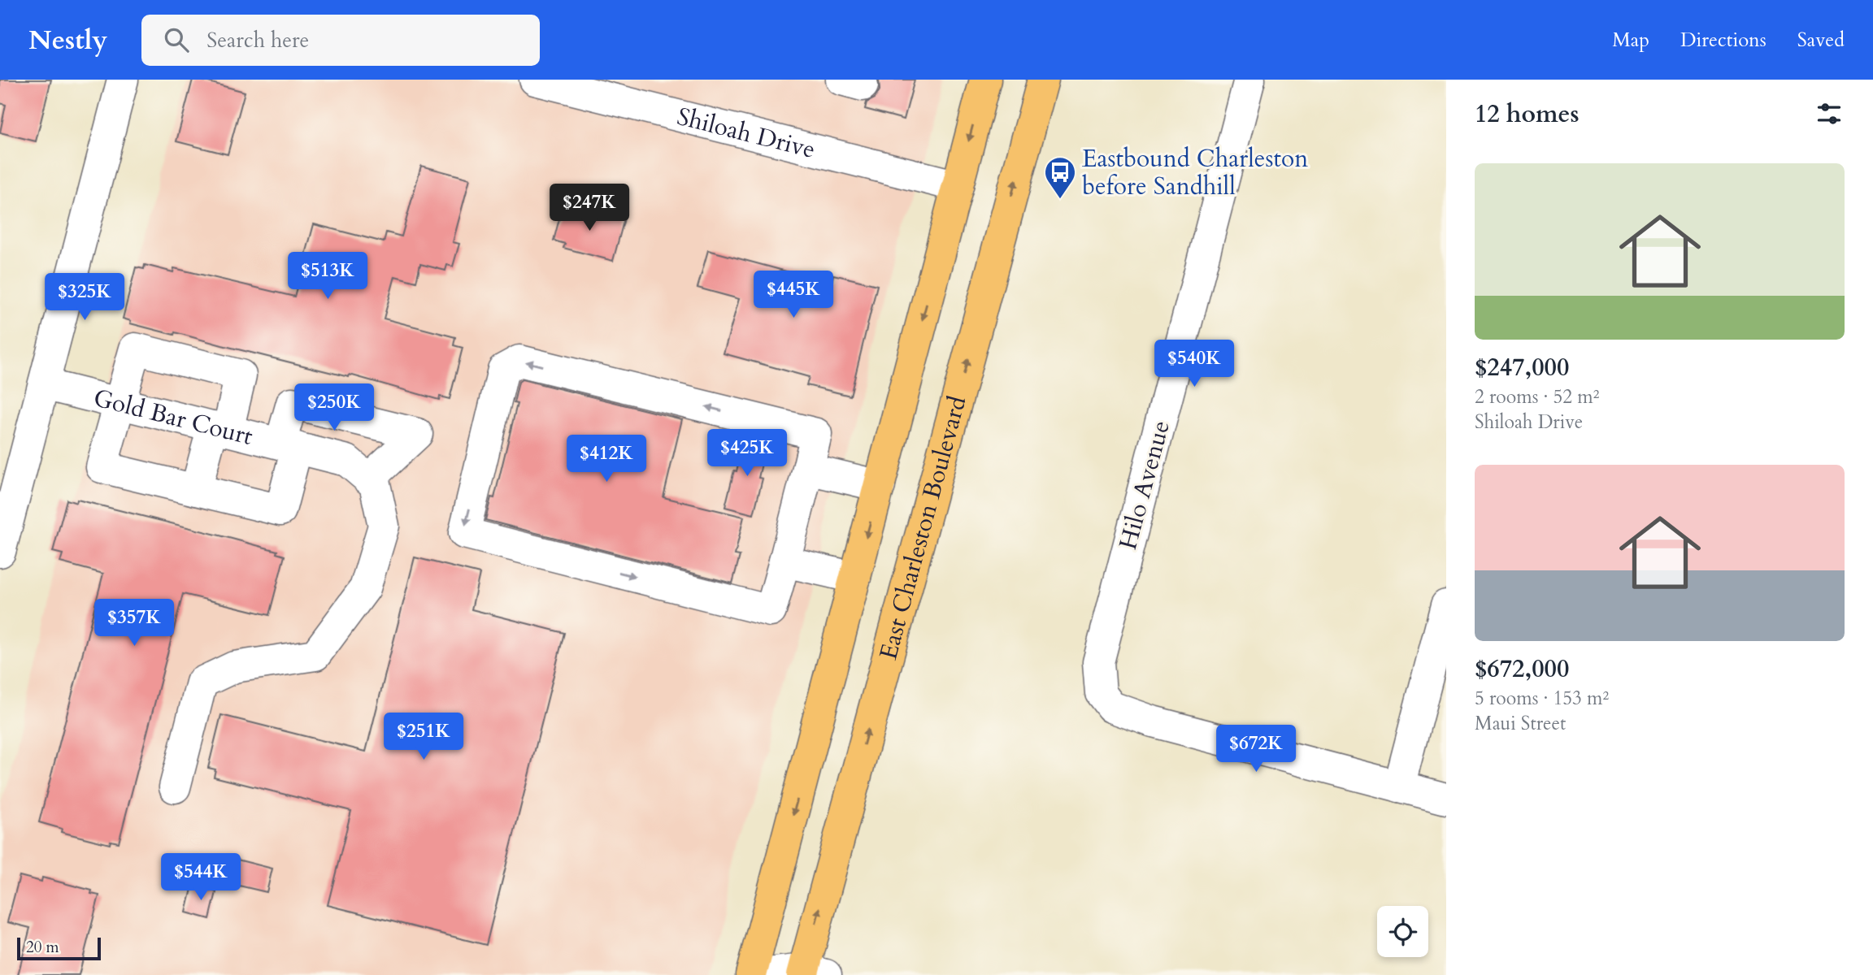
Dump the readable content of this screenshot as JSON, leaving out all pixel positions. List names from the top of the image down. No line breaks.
{"streets":{"main road":["East Charleston Boulevard"],"street":["Shiloah Drive","Gold Bar Court","Hilo Avenue"]},"places":{"bus stop":["Eastbound Charleston before Sandhill"]},"scale_bar":"20 m","page":{"header":"Nestly","search":"Search here","nav":["Map","Directions","Saved"],"heading":"12 homes","list":[{"name":"$247,000","note":"2 rooms · 52 m² · Shiloah Drive"},{"name":"$672,000","note":"5 rooms · 153 m² · Maui Street"}],"price":["$247K","$513K","$445K","$325K","$540K","$250K","$425K","$412K","$357K","$251K","$672K","$544K"],"scale":"20 m"}}
